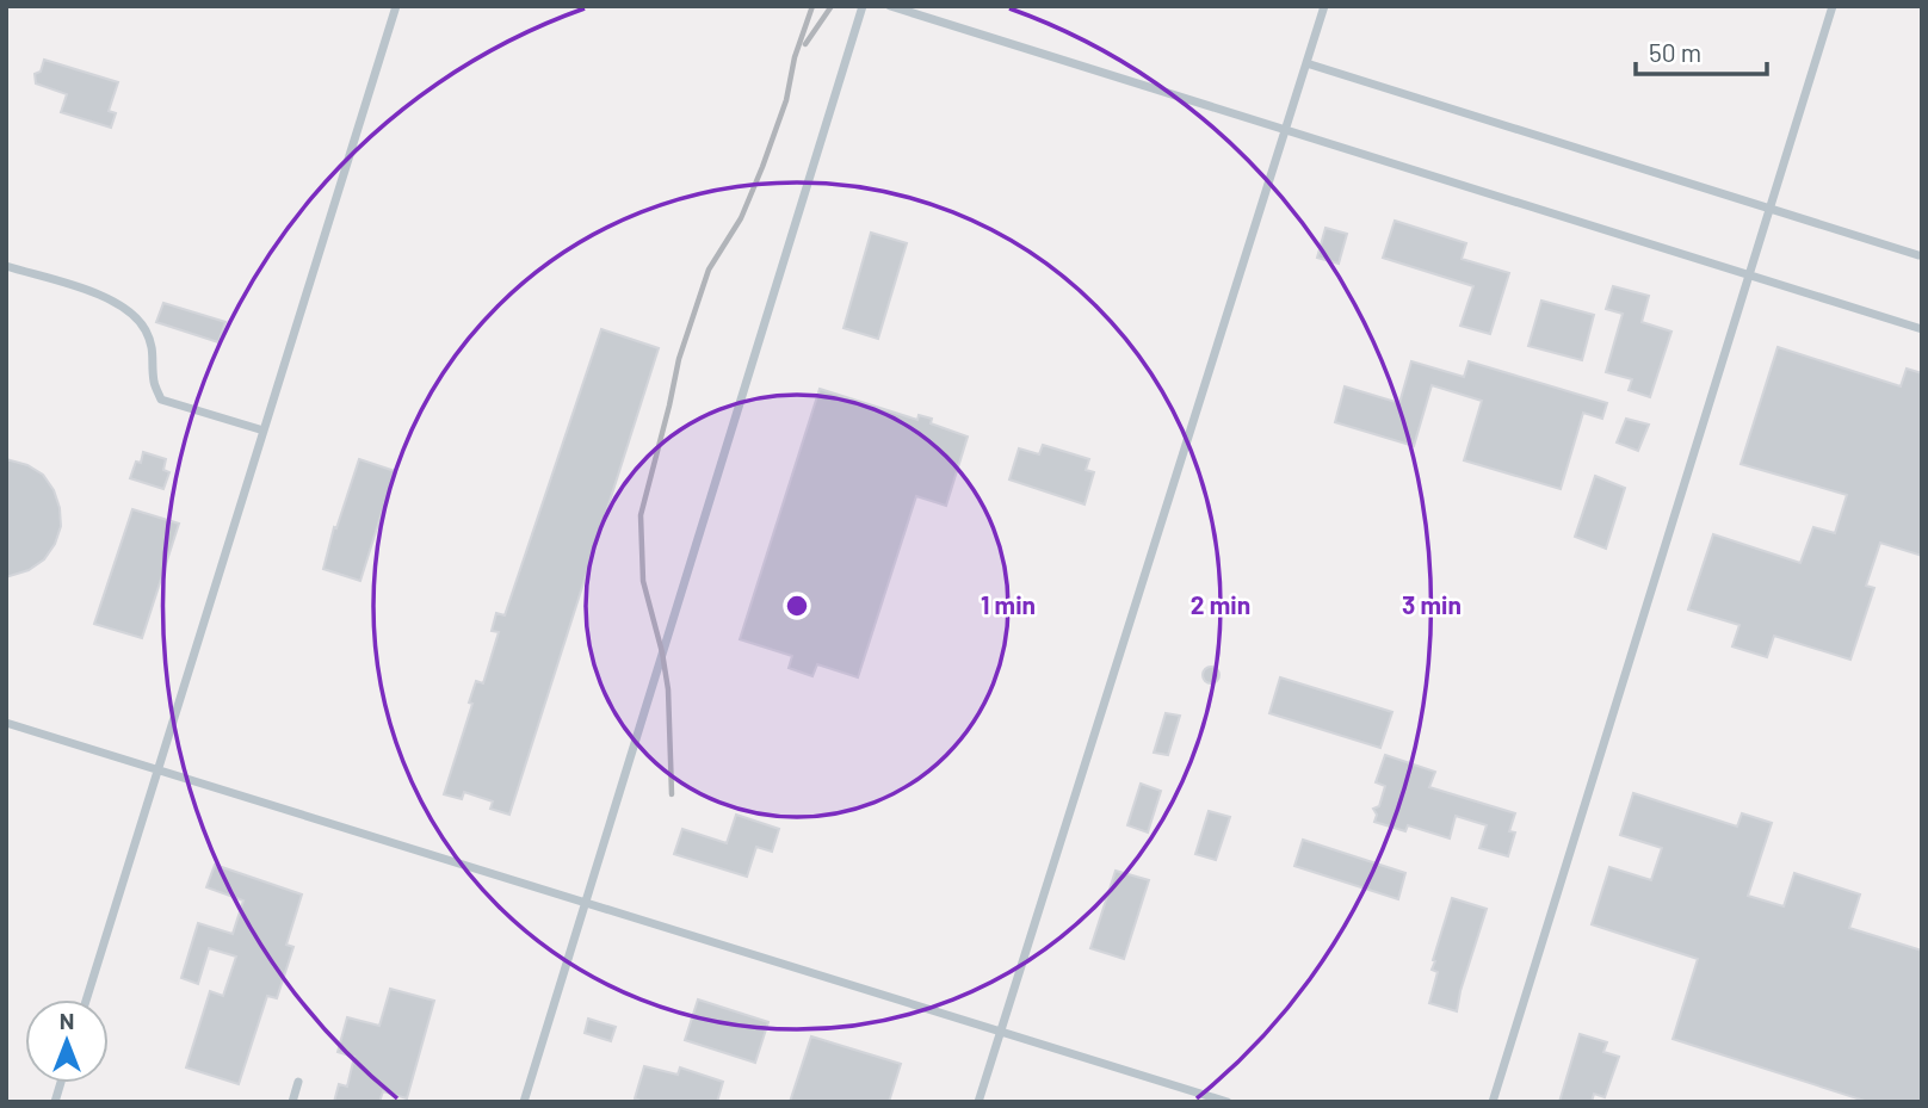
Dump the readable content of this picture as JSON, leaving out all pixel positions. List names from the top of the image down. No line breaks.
{"scale_bar":"50 m","north":"top","rings":["1 min","2 min","3 min"]}
